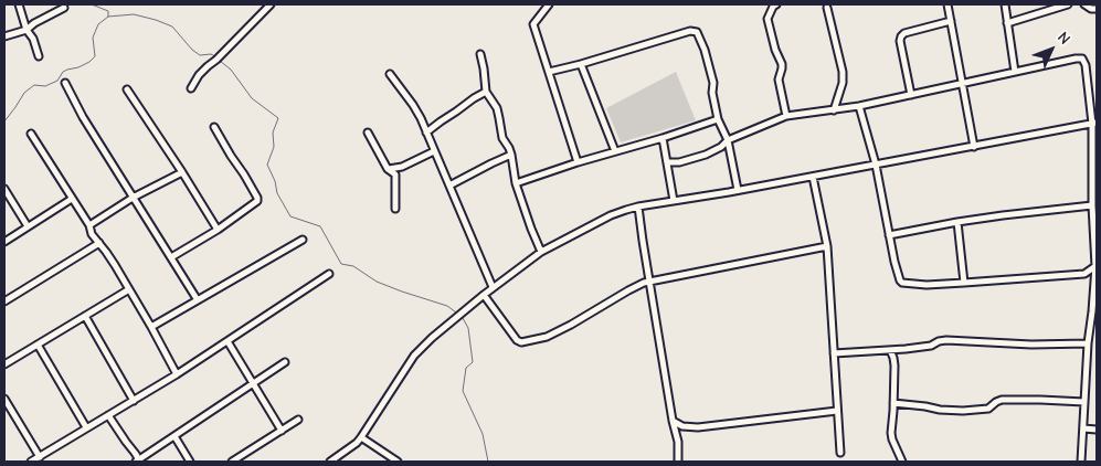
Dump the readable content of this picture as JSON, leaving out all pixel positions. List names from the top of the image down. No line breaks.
{"north":"top right"}
